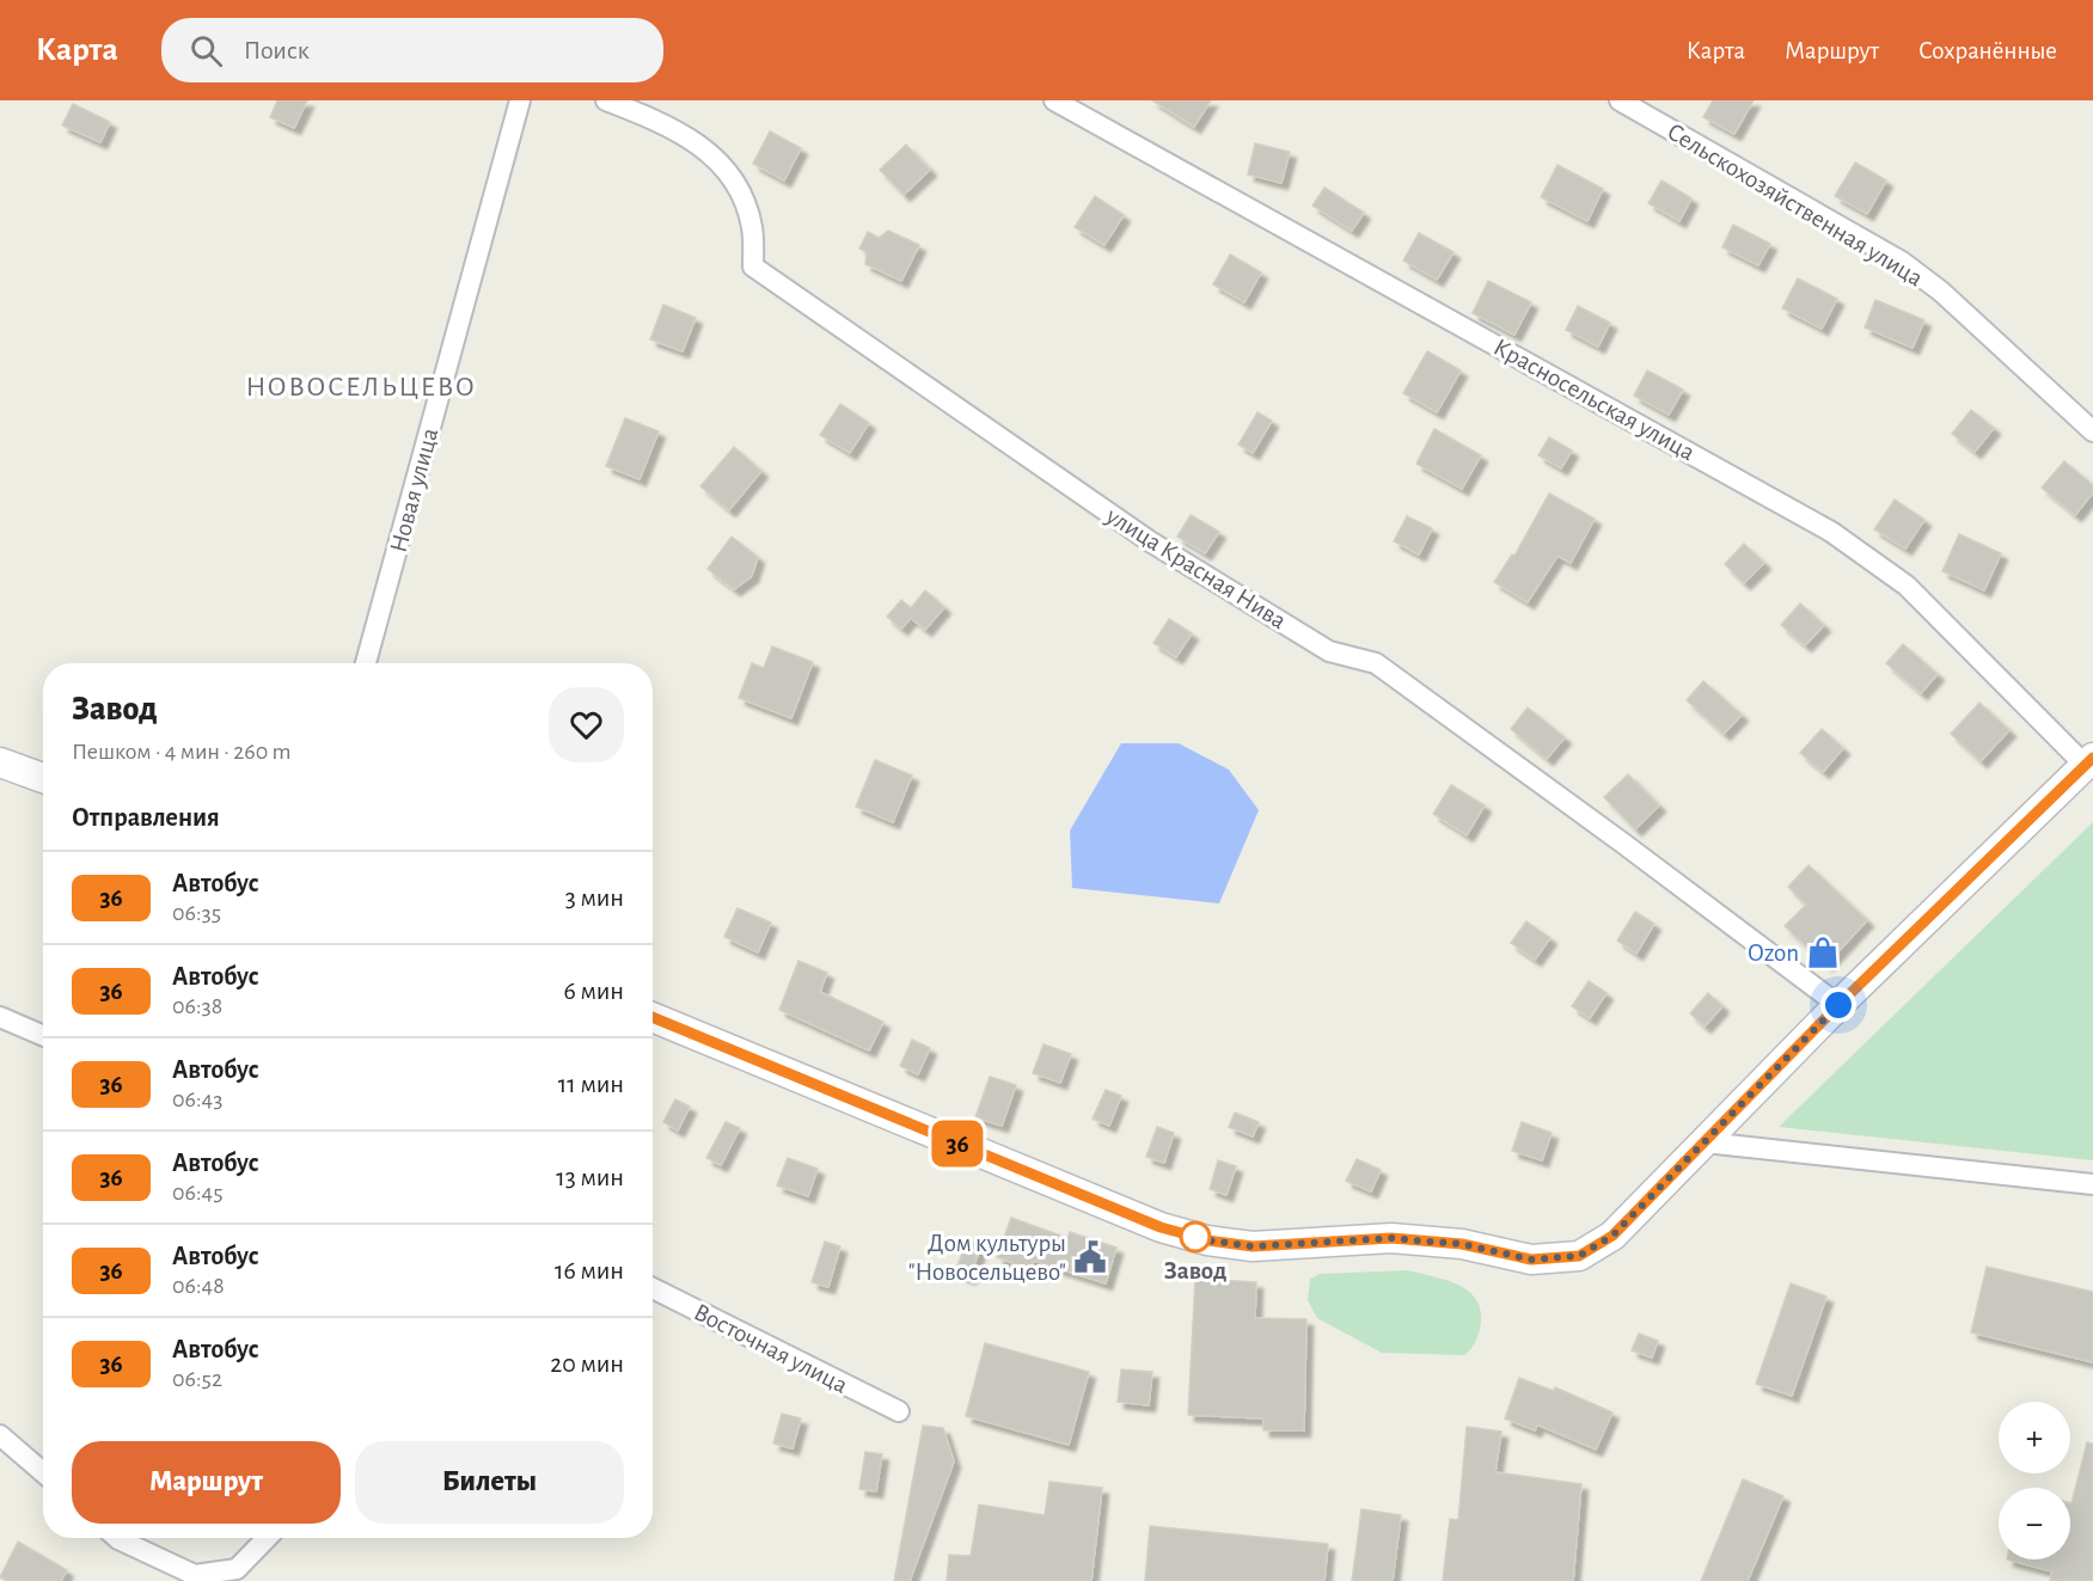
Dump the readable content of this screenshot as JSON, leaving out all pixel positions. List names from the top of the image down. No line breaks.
{"streets":{"street":["Сельскохозяйственная улица","Красносельская улица","Новая улица","улица Красная Нива","Восточная улица"]},"districts":["НОВОСЕЛЬЦЕВО"],"places":{"shop":["Ozon"],"other":["Завод"],"public building":["Дом культуры \"Новосельцево\""]},"lines":["bus line 36"],"page":{"header":"Карта","search":"Поиск","nav":["Карта","Маршрут","Сохранённые"],"on_map":"36","heading":[["Завод","Пешком · 4 мин · 260 m"],"Отправления"],"list":[{"mark":"36","name":"Автобус","note":"06:35","value":"3 мин"},{"mark":"36","name":"Автобус","note":"06:38","value":"6 мин"},{"mark":"36","name":"Автобус","note":"06:43","value":"11 мин"},{"mark":"36","name":"Автобус","note":"06:45","value":"13 мин"},{"mark":"36","name":"Автобус","note":"06:48","value":"16 мин"},{"mark":"36","name":"Автобус","note":"06:52","value":"20 мин"}],"map_buttons":["+","−"],"buttons":["Маршрут","Билеты"]}}
